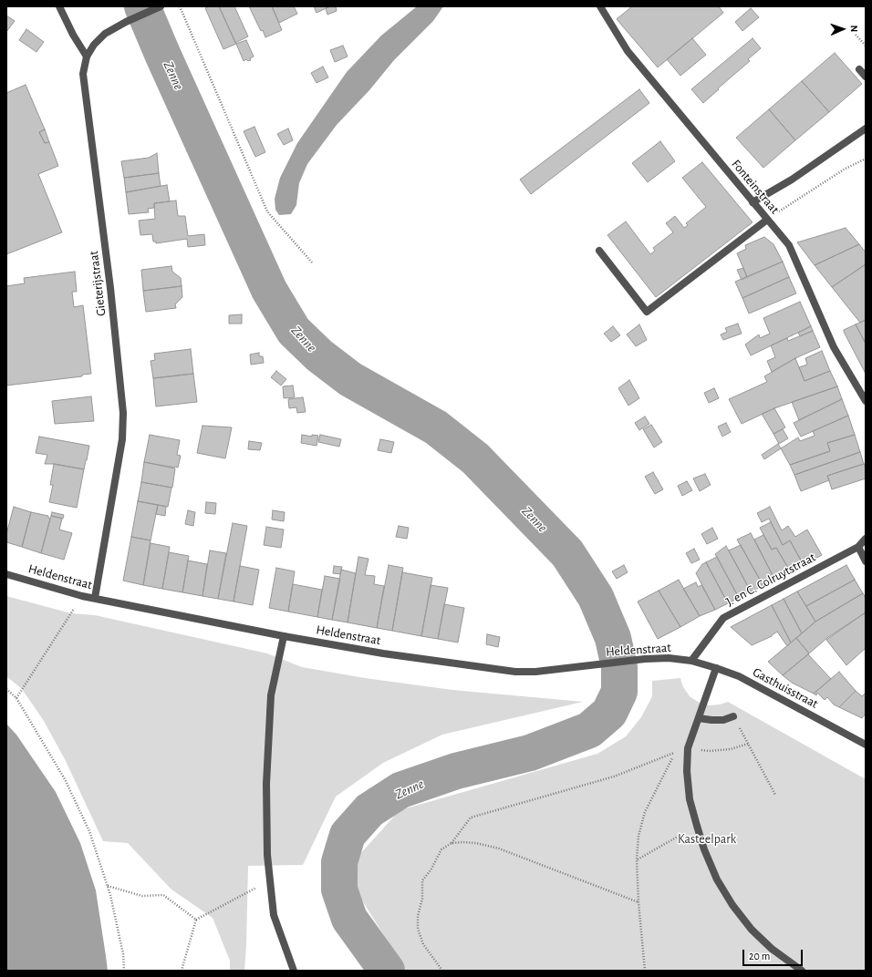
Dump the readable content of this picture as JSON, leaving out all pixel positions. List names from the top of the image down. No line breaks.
{"streets":{"street":["Fonteinstraat","Gieterijstraat","Heldenstraat","J. en C. Colruytstraat","Gasthuisstraat"]},"crossings":[["Gieterijstraat","Heldenstraat"],["Heldenstraat","J. en C. Colruytstraat"],["Heldenstraat","Gasthuisstraat"],["J. en C. Colruytstraat","Gasthuisstraat"]],"water":["Zenne"],"parks":["Kasteelpark"],"scale_bar":"20 m","north":"right"}
